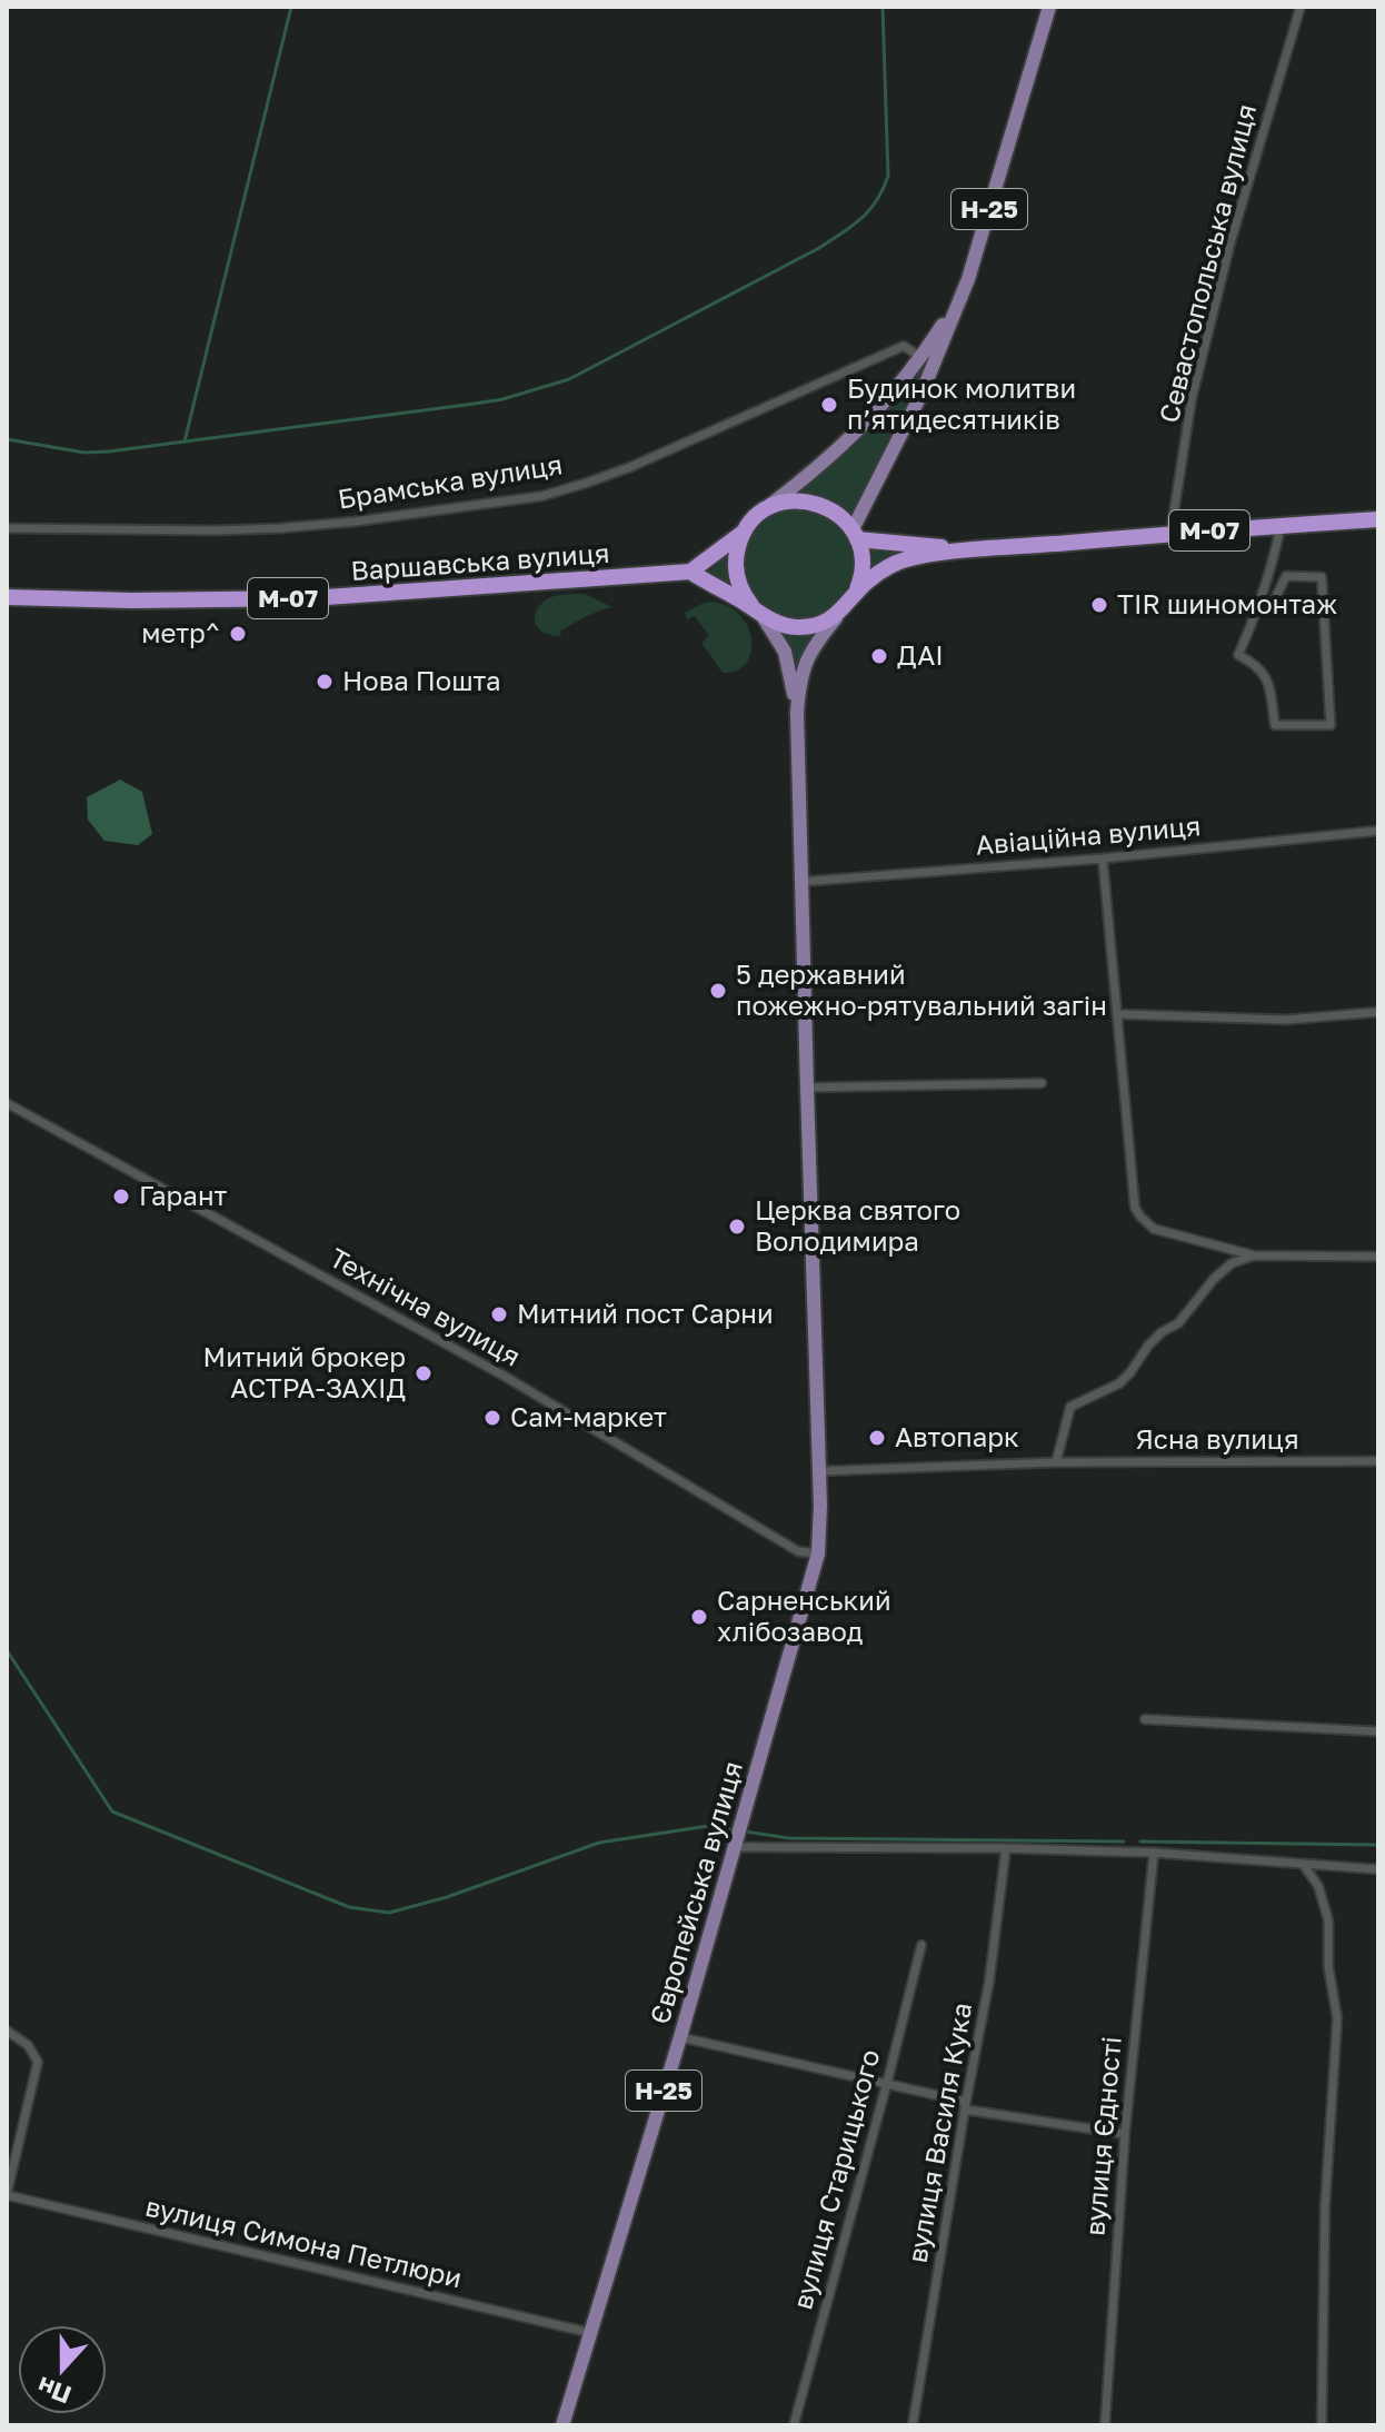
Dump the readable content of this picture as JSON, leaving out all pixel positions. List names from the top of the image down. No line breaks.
{"streets":{"highway":["Н-25","М-07","Варшавська вулиця"],"main road":["Європейська вулиця"],"street":["Севастопольська вулиця","Брамська вулиця","Авіаційна вулиця","Технічна вулиця","Ясна вулиця","вулиця Василя Кука","вулиця Єдності","вулиця Старицького","вулиця Симона Петлюри"]},"crossings":[["Н-25","Брамська вулиця"],["Н-25","М-07"],["Н-25","Європейська вулиця"],["Севастопольська вулиця","М-07"],["М-07","Європейська вулиця"],["Авіаційна вулиця","Європейська вулиця"],["Технічна вулиця","Європейська вулиця"],["Європейська вулиця","вулиця Симона Петлюри"]],"places":["Будинок молитви п’ятидесятників","TIR шиномонтаж","метр^","ДАІ","Нова Пошта","5 державний пожежно-рятувальний загін","Гарант","Церква святого Володимира","Митний пост Сарни","Митний брокер АСТРА-ЗАХІД","Сам-маркет","Автопарк","Сарненський хлібозавод"],"north":"bottom"}
